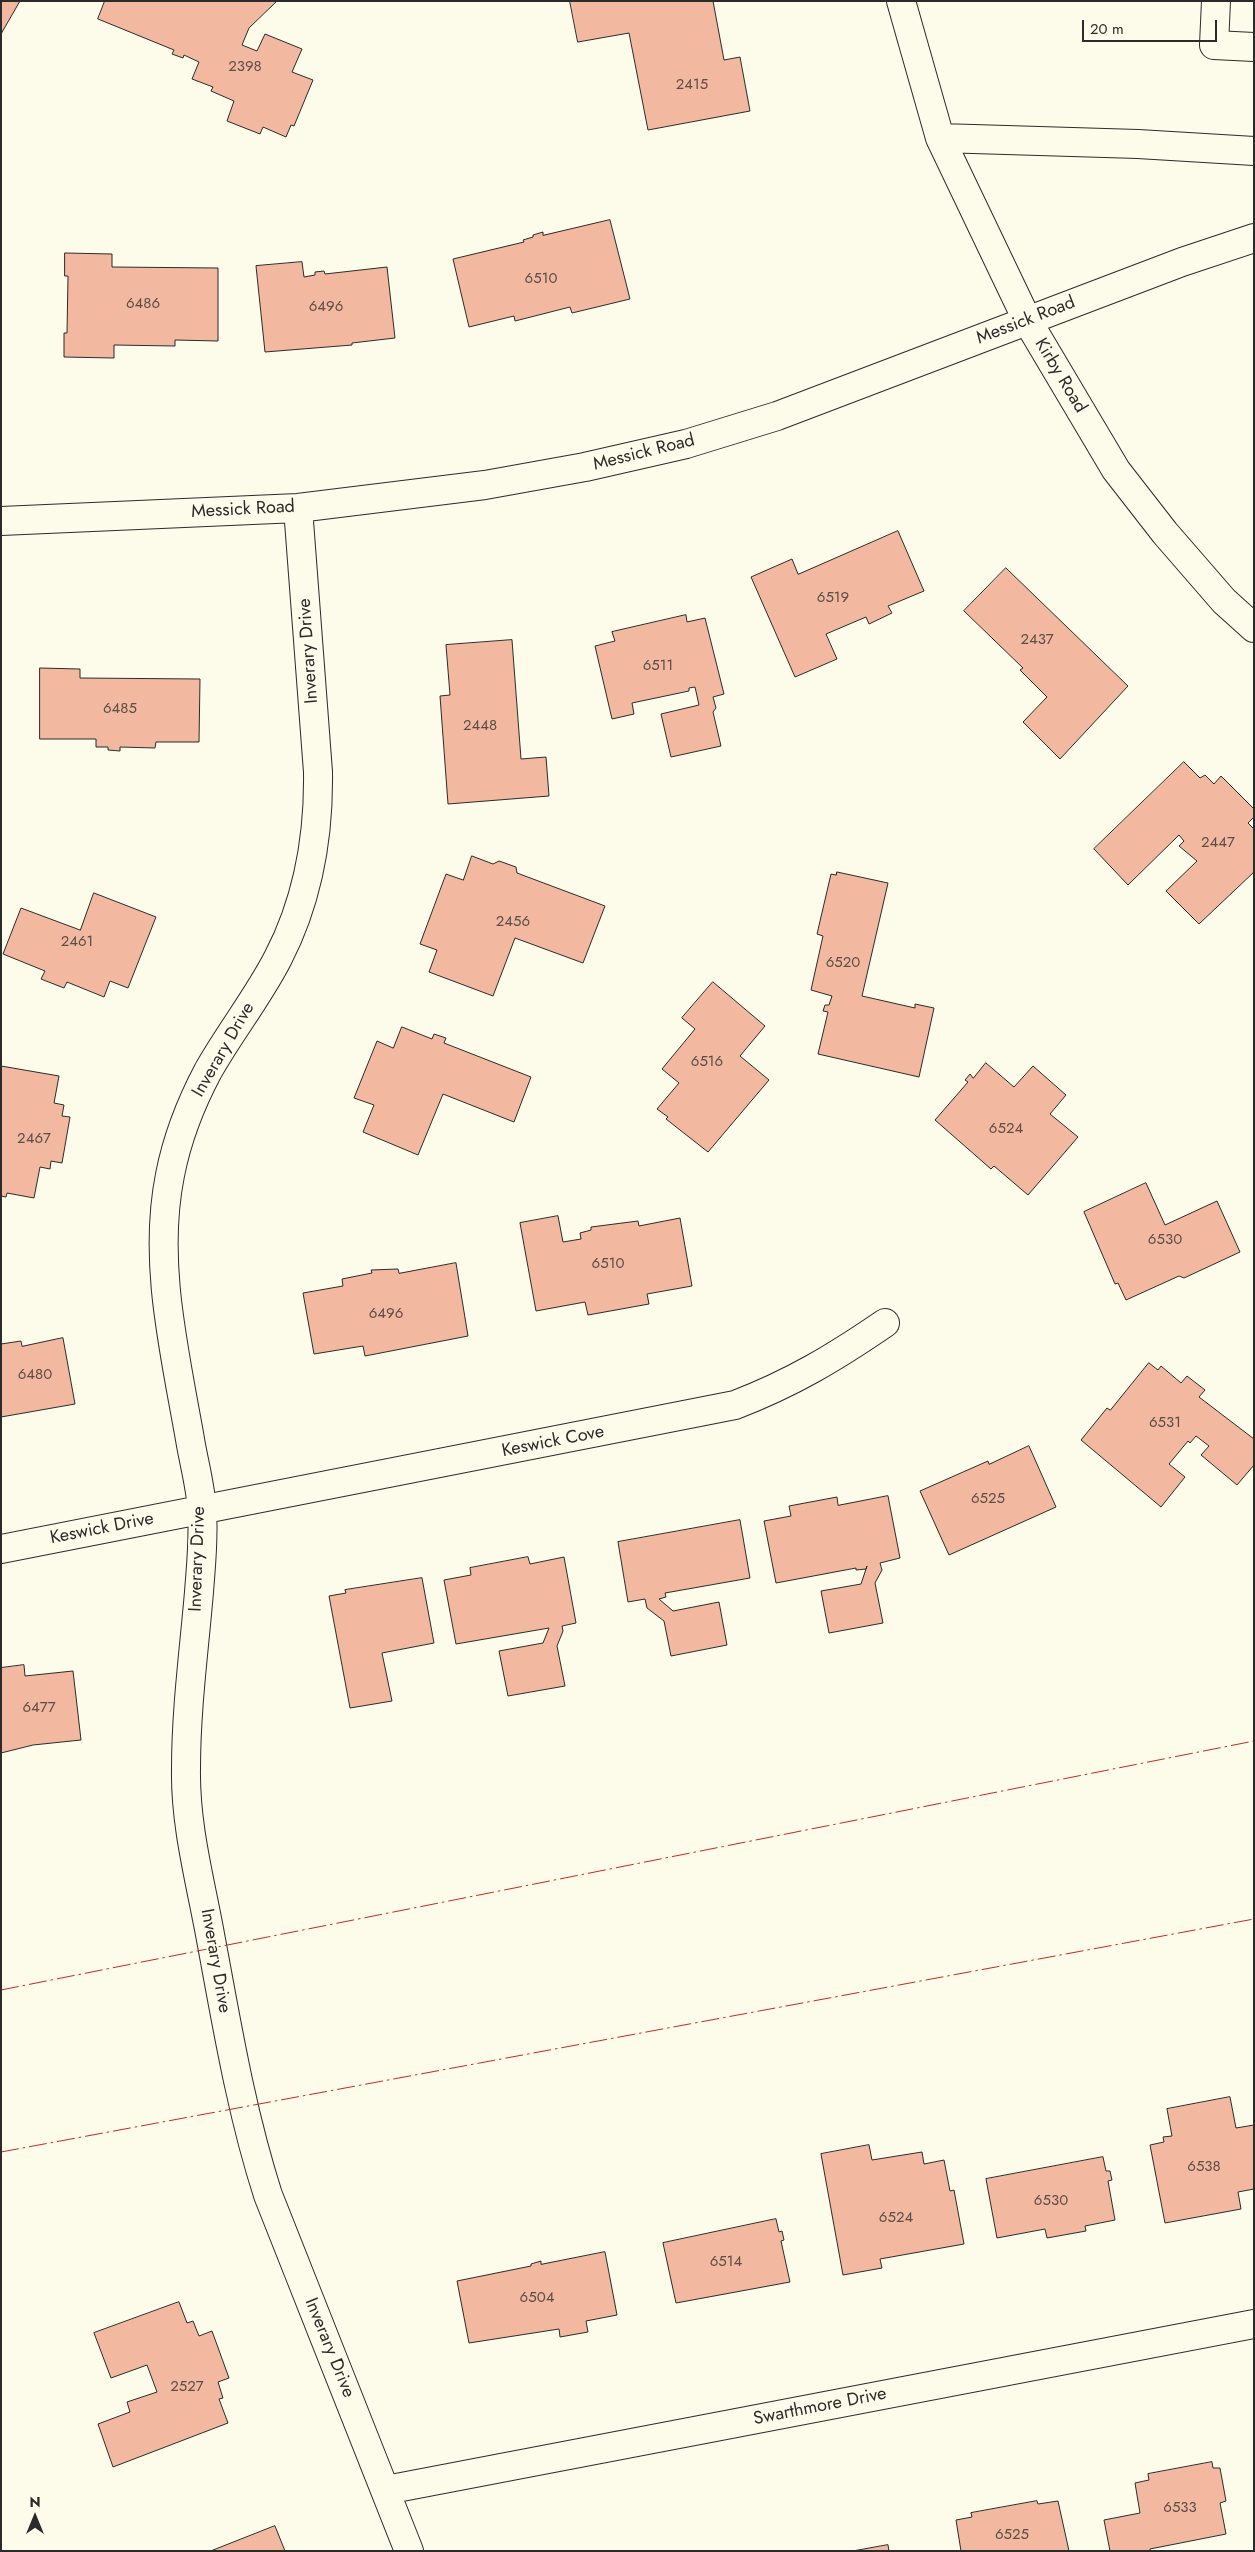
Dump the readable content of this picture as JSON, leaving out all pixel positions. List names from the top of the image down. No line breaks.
{"streets":{"street":["Messick Road","Kirby Road","Inverary Drive","Keswick Cove","Keswick Drive","Swarthmore Drive"]},"crossings":[["Messick Road","Kirby Road"],["Messick Road","Inverary Drive"],["Inverary Drive","Keswick Cove"],["Inverary Drive","Keswick Drive"],["Inverary Drive","Swarthmore Drive"],["Keswick Cove","Keswick Drive"]],"house_numbers":["2398","2415","6510","6486","6496","6519","2437","6511","6485","2448","2447","2456","2461","6520","6516","6524","2467","6530","6510","6496","6480","6531","6525","6477","6538","6530","6524","6514","6504","2527","6533","6525"],"scale_bar":"20 m","north":"top"}
